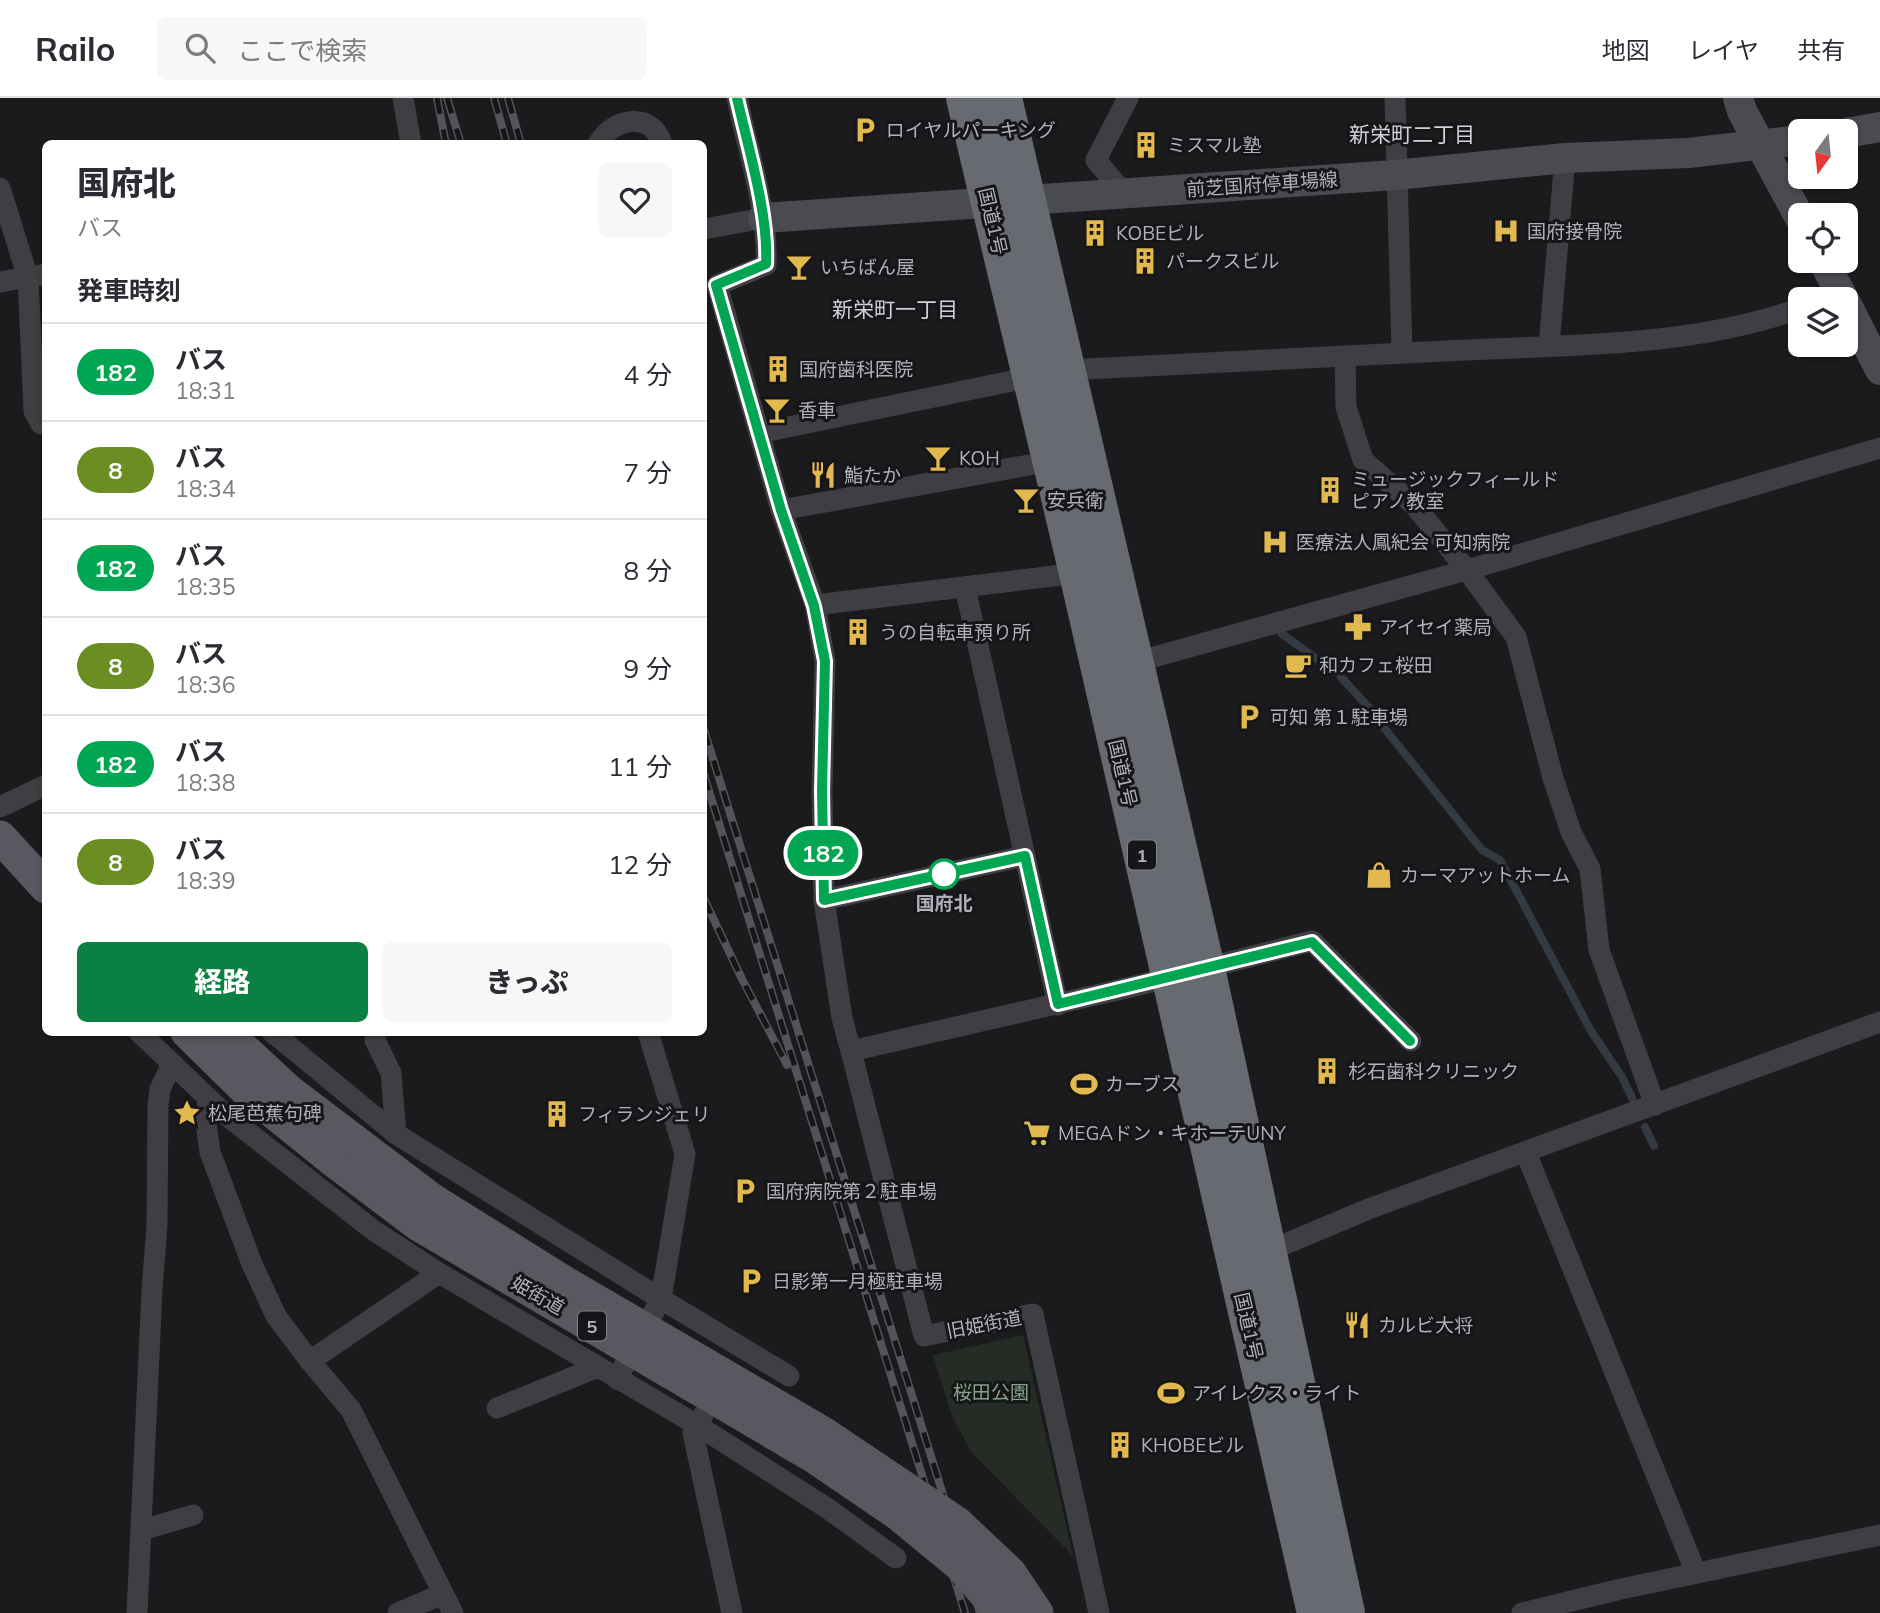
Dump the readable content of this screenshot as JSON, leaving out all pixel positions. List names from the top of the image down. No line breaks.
{"streets":{"highway":["国道1号","1"],"main road":["前芝国府停車場線","姫街道","5"],"street":["旧姫街道"]},"crossings":[["前芝国府停車場線","国道1号"]],"districts":["新栄町二丁目","新栄町一丁目"],"parks":["桜田公園"],"places":{"parking":["ロイヤルパーキング","可知 第１駐車場","国府病院第２駐車場","日影第一月極駐車場"],"building":["ミスマル塾","KOBEビル","パークスビル","国府歯科医院","ミュージックフィールド ピアノ教室","うの自転車預り所","杉石歯科クリニック","フィランジェリ","KHOBEビル"],"hospital":["国府接骨院","医療法人鳳紀会 可知病院"],"bar":["いちばん屋","香車","KOH","安兵衛"],"restaurant":["鮨たか","カルビ大将"],"pharmacy":["アイセイ薬局"],"cafe":["和カフェ桜田"],"other":["国府北"],"shop":["カーマアットホーム"],"sports":["カーブス","アイレクス・ライト"],"place":["松尾芭蕉句碑"],"supermarket":["MEGAドン・キホーテUNY"]},"lines":["bus line 182"],"north":"bottom","page":{"header":"Railo","search":"ここで検索","nav":["地図","レイヤ","共有"],"on_map":"182","heading":[["国府北","バス"],"発車時刻"],"list":[{"mark":"182","name":"バス","note":"18:31","value":"4 分"},{"mark":"8","name":"バス","note":"18:34","value":"7 分"},{"mark":"182","name":"バス","note":"18:35","value":"8 分"},{"mark":"8","name":"バス","note":"18:36","value":"9 分"},{"mark":"182","name":"バス","note":"18:38","value":"11 分"},{"mark":"8","name":"バス","note":"18:39","value":"12 分"}],"buttons":["経路","きっぷ"]}}
